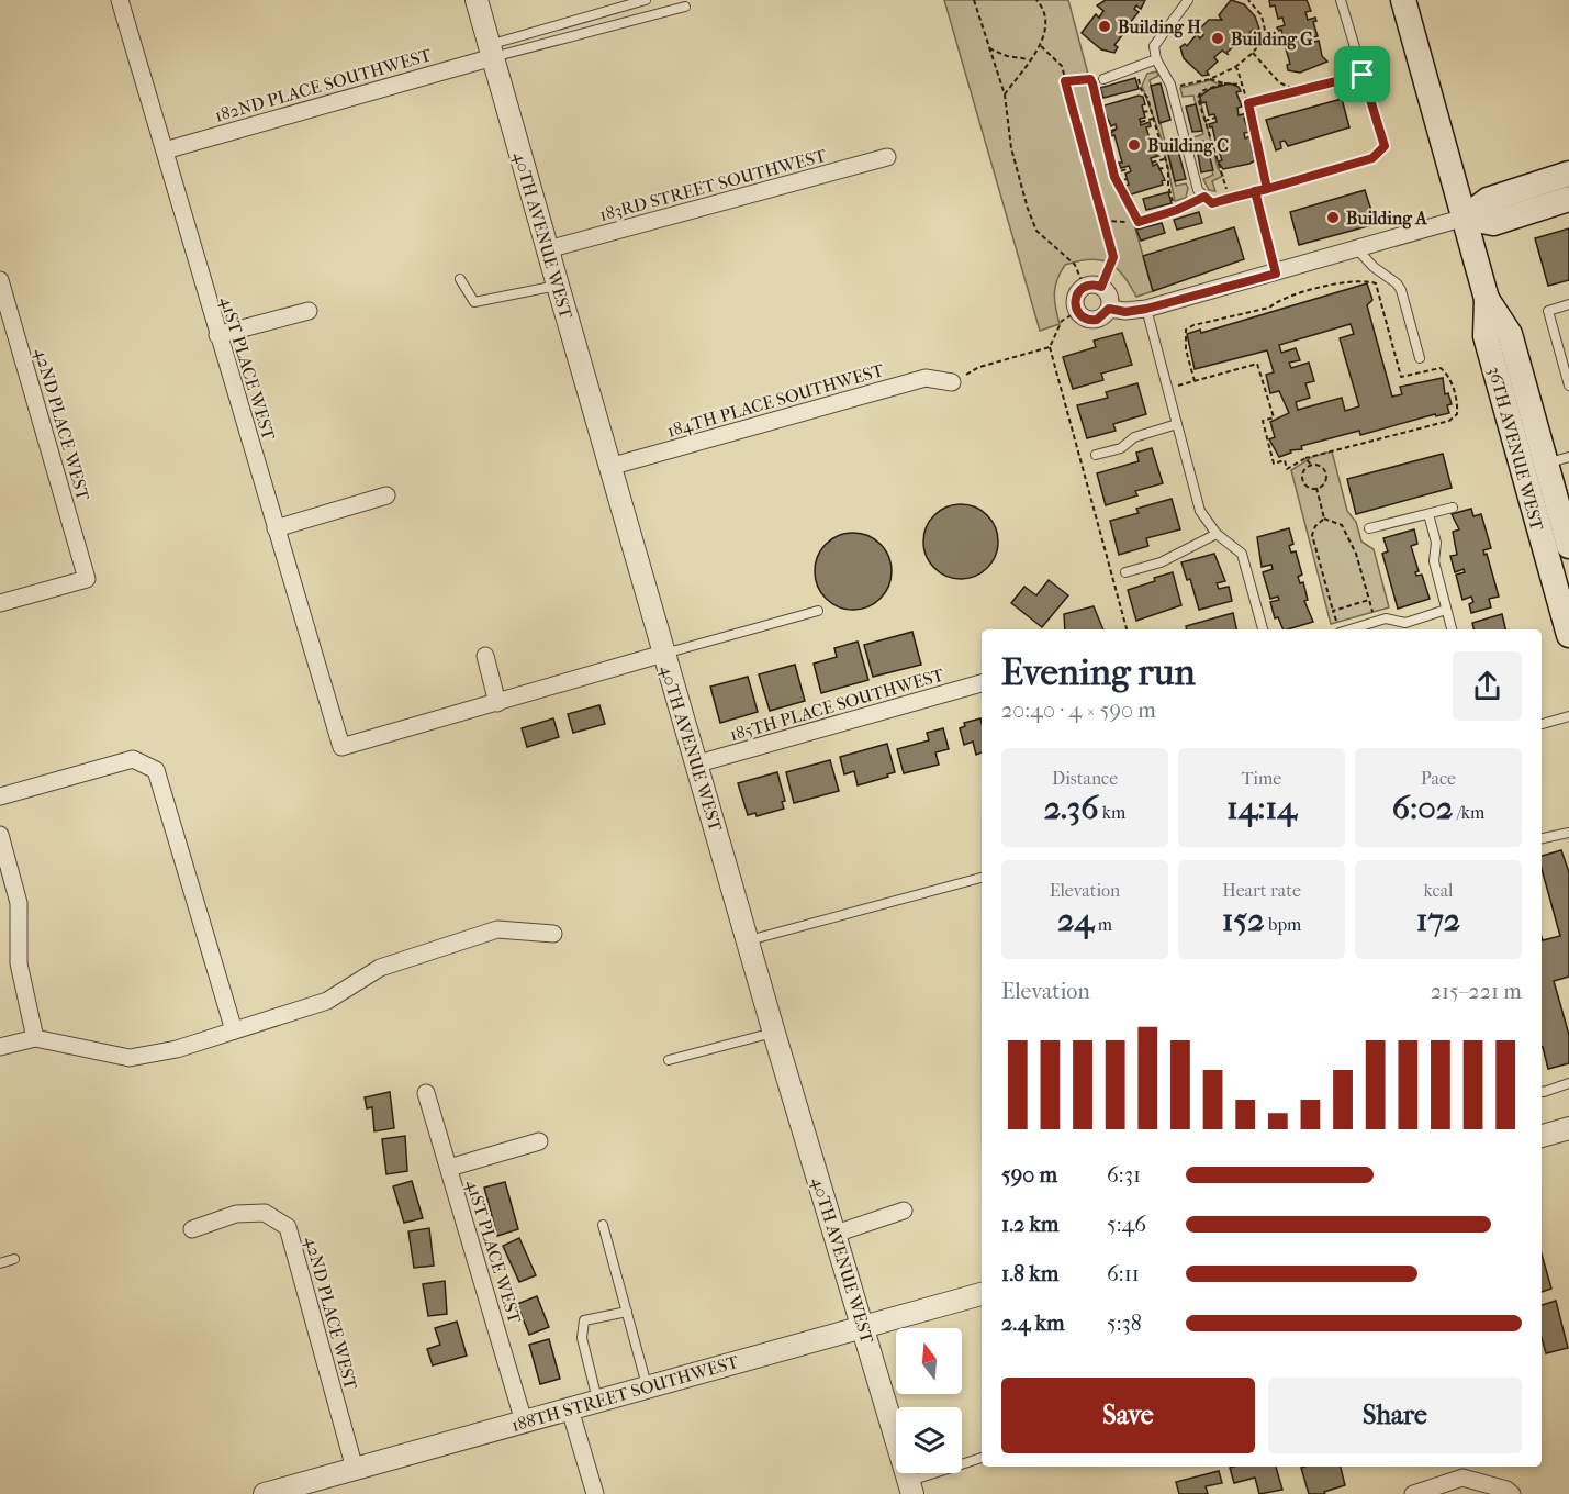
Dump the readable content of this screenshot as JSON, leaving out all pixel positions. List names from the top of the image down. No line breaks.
{"streets":{"main road":["36TH AVENUE WEST"],"street":["182ND PLACE SOUTHWEST","183RD STREET SOUTHWEST","40TH AVENUE WEST","41ST PLACE WEST","184TH PLACE SOUTHWEST","42ND PLACE WEST","185TH PLACE SOUTHWEST","188TH STREET SOUTHWEST"]},"crossings":[["182ND PLACE SOUTHWEST","40TH AVENUE WEST"],["182ND PLACE SOUTHWEST","41ST PLACE WEST"],["183RD STREET SOUTHWEST","40TH AVENUE WEST"],["40TH AVENUE WEST","184TH PLACE SOUTHWEST"],["40TH AVENUE WEST","185TH PLACE SOUTHWEST"],["40TH AVENUE WEST","188TH STREET SOUTHWEST"],["41ST PLACE WEST","188TH STREET SOUTHWEST"],["42ND PLACE WEST","188TH STREET SOUTHWEST"]],"places":["Building H","Building G","Building C","Building A"],"north":"top","page":{"heading":["Evening run","20:40 · 4 × 590 m"],"stats":[["Distance","2.36 km"],["Time","14:14"],["Pace","6:02 /km"],["Elevation","24 m"],["Heart rate","152 bpm"],["kcal","172"]],"chart":["Elevation","215–221 m"],"list":[{"name":"590 m","note":"6:31"},{"name":"1.2 km","note":"5:46"},{"name":"1.8 km","note":"6:11"},{"name":"2.4 km","note":"5:38"}],"buttons":["Save","Share"]}}
